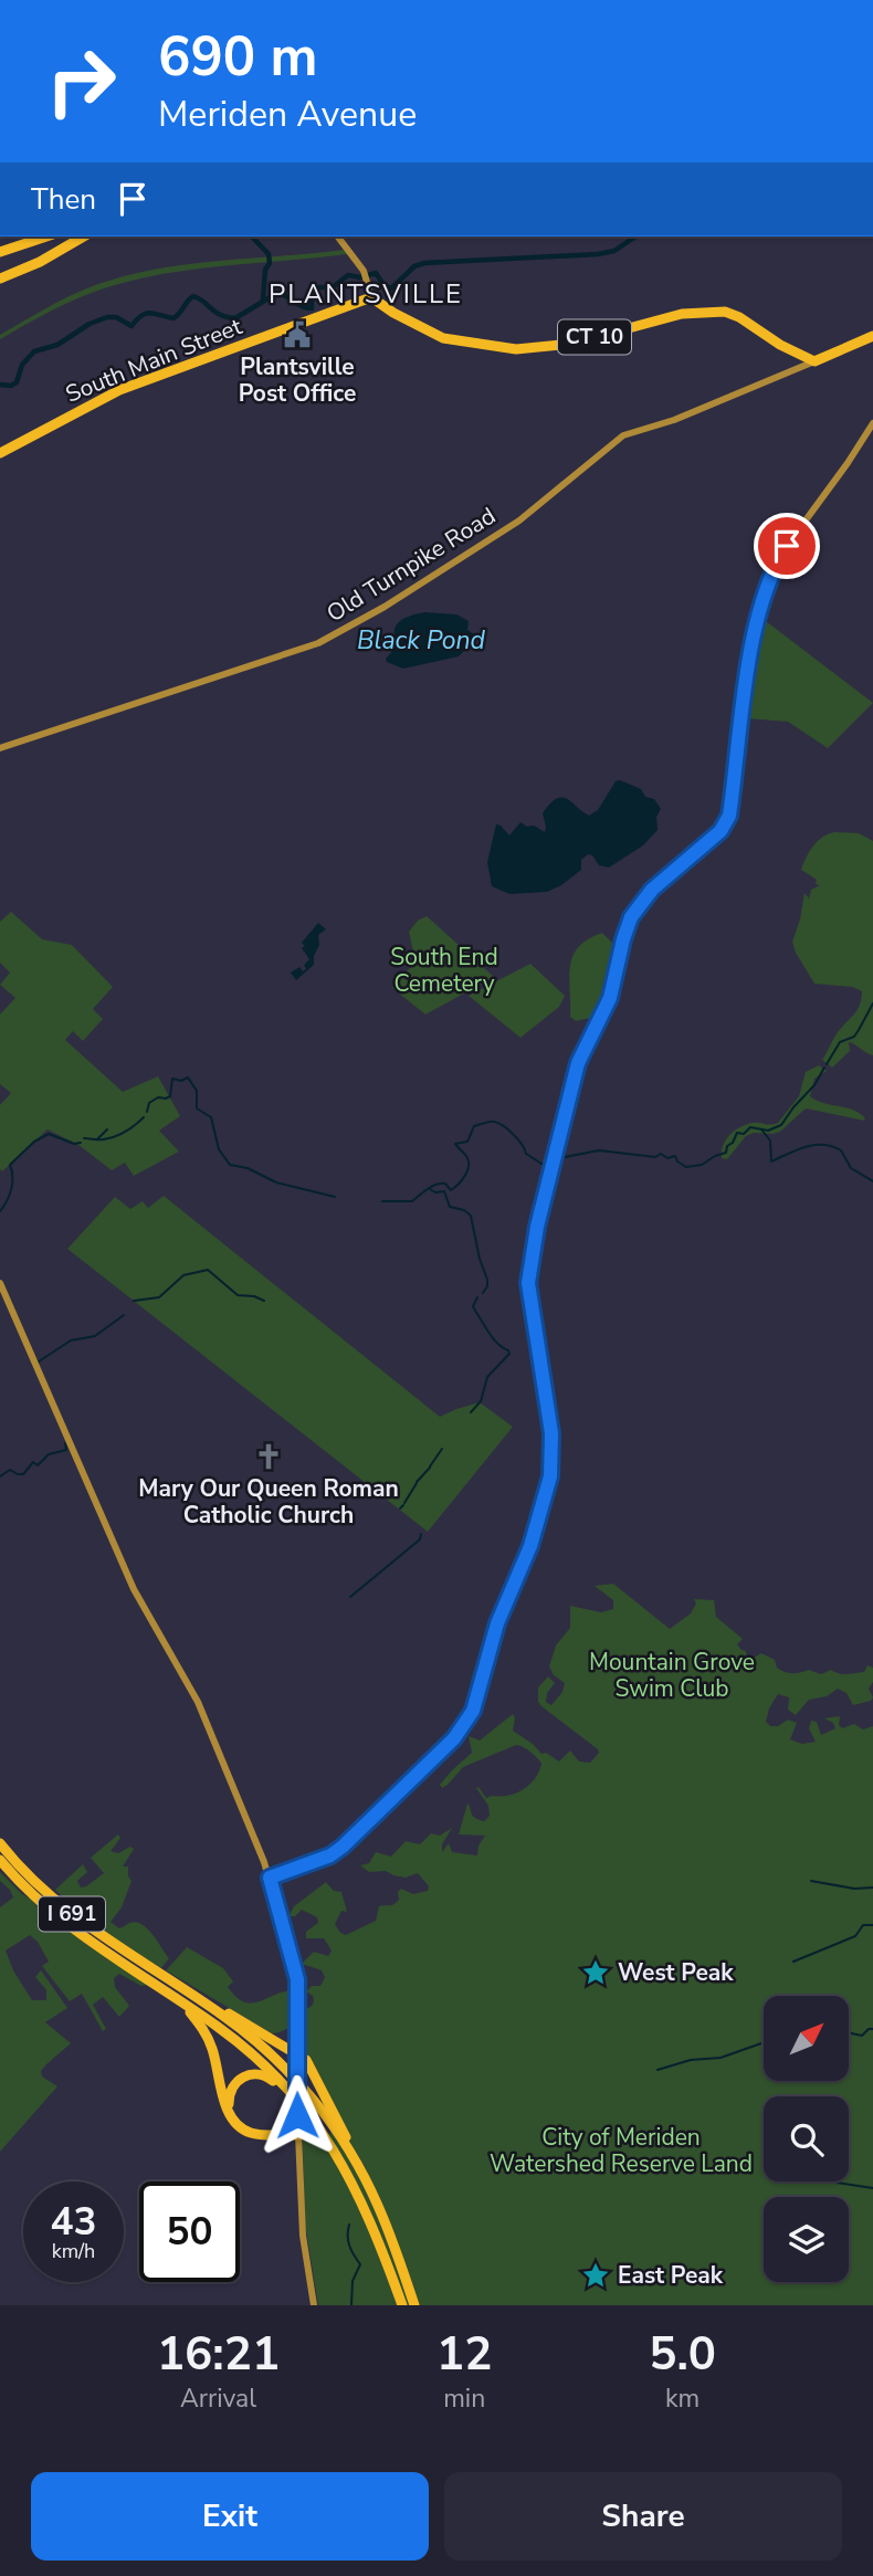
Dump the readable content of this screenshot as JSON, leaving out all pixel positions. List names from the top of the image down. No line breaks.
{"streets":{"highway":["CT 10","South Main Street","I 691"],"main road":["Old Turnpike Road"]},"crossings":[["CT 10","South Main Street"],["CT 10","Old Turnpike Road"]],"districts":["PLANTSVILLE"],"water":["Black Pond"],"parks":["South End Cemetery","Mountain Grove Swim Club","City of Meriden Watershed Reserve Land"],"places":{"public building":["Plantsville Post Office"],"church":["Mary Our Queen Roman Catholic Church"],"place":["West Peak","East Peak"]},"north":"top right","page":{"turn":["690 m","Meriden Avenue"],"then":"Then","speed":"43 km/h","limit":"50","eta":["16:21","Arrival","12","min","5.0","km"],"buttons":["Exit","Share"]}}
